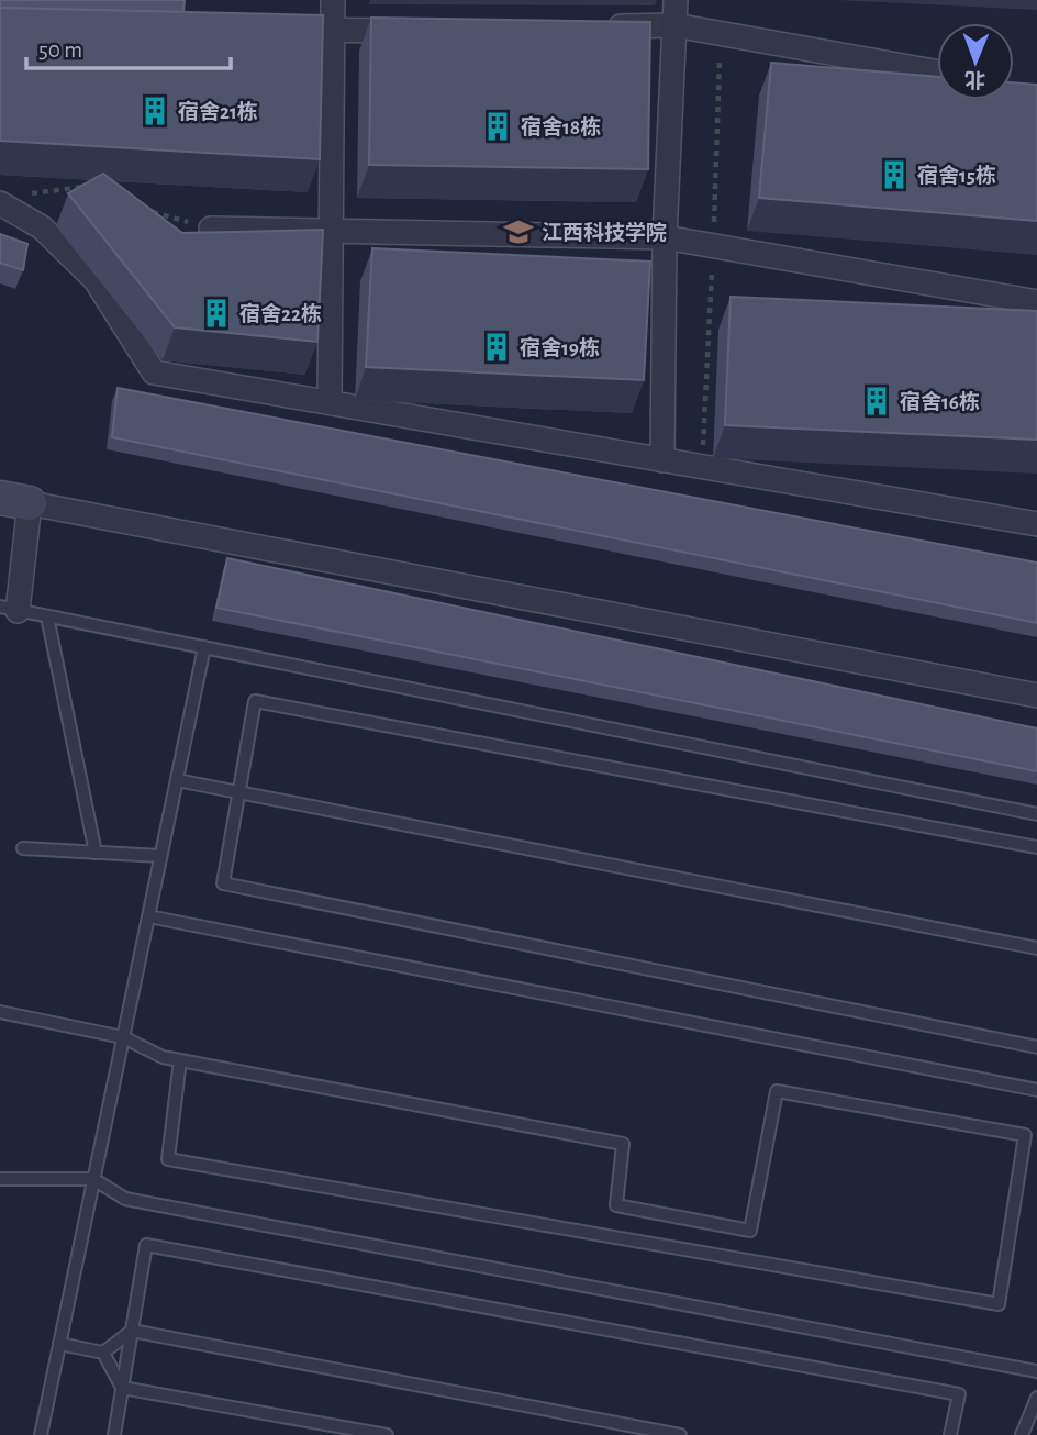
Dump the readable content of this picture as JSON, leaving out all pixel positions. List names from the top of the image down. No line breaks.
{"places":{"building":["宿舍21栋","宿舍18栋","宿舍15栋","宿舍22栋","宿舍19栋","宿舍16栋"],"school or university":["江西科技学院"]},"scale_bar":"50 m","north":"bottom"}
